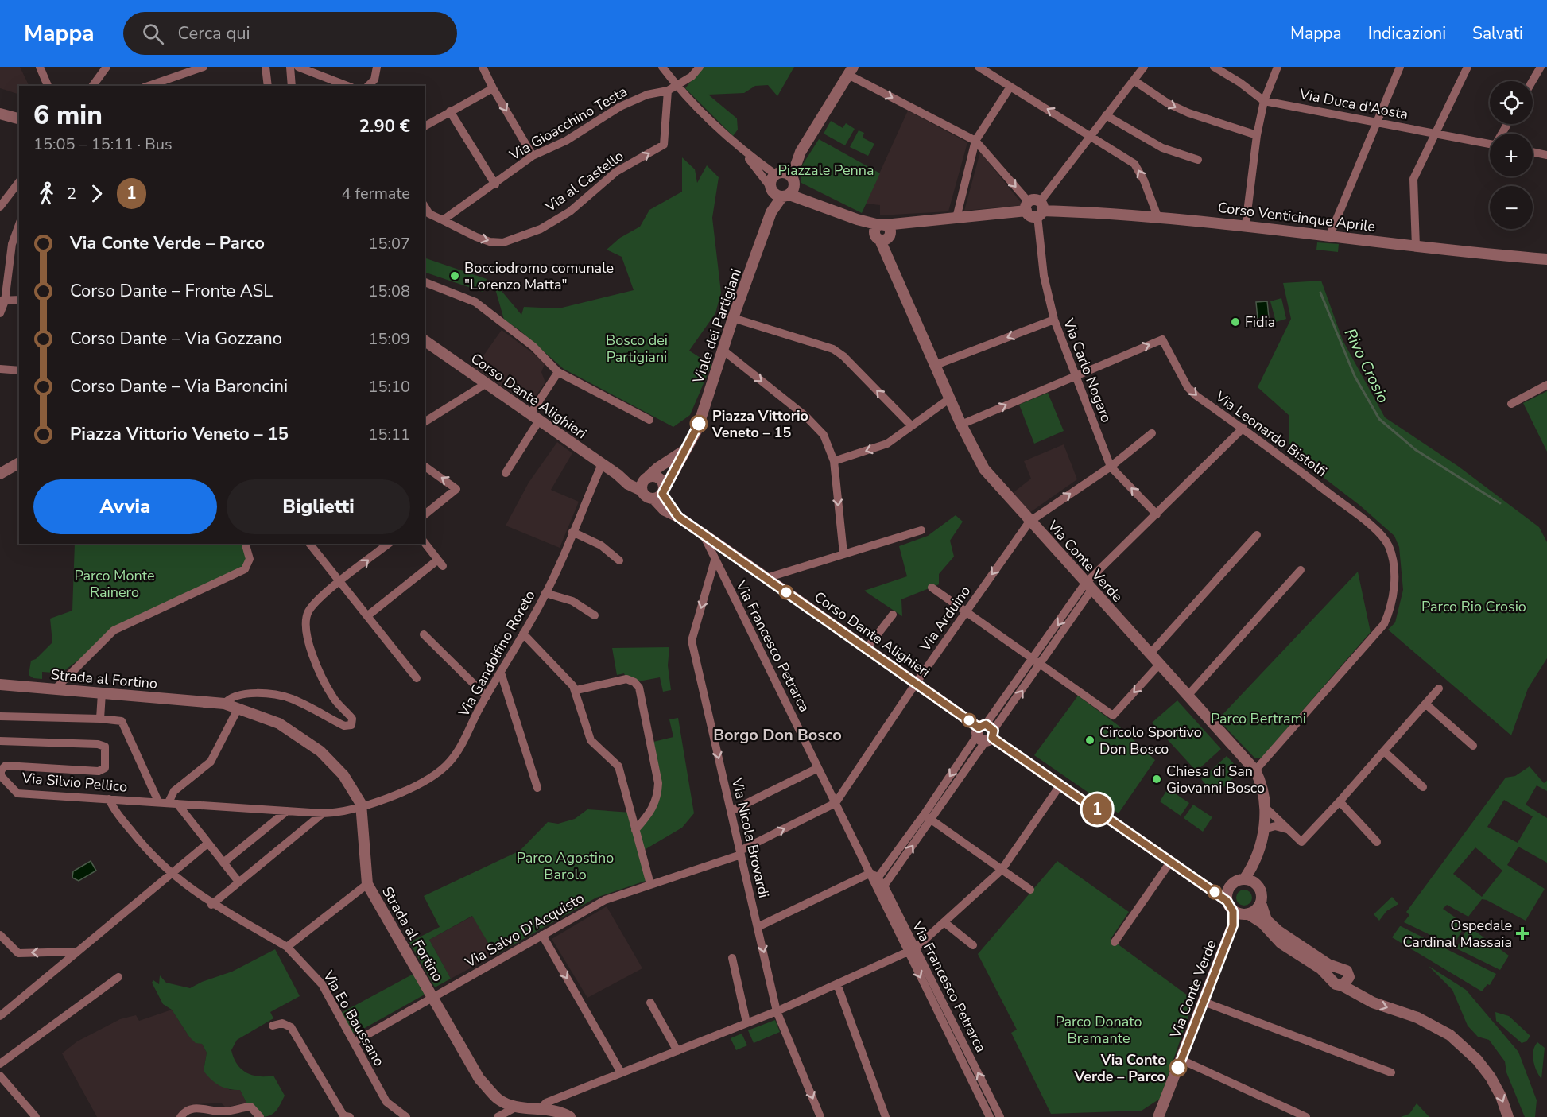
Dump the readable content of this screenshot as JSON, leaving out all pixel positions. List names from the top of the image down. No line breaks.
{"streets":{"street":["Via Duca d'Aosta","Via Gioacchino Testa","Via al Castello","Corso Venticinque Aprile","Viale dei Partigiani","Via Carlo Nogaro","Corso Dante Alighieri","Via Leonardo Bistolfi","Via Conte Verde","Via Arduino","Via Francesco Petrarca","Via Gandolfino Roreto","Strada al Fortino","Via Silvio Pellico","Via Nicola Brovardi","Via Salvo D'Acquisto","Via Eo Baussano"]},"crossings":[["Via Gioacchino Testa","Via al Castello"],["Corso Venticinque Aprile","Via Carlo Nogaro"],["Corso Venticinque Aprile","Via Conte Verde"],["Viale dei Partigiani","Corso Dante Alighieri"],["Via Carlo Nogaro","Via Leonardo Bistolfi"],["Via Carlo Nogaro","Via Arduino"],["Corso Dante Alighieri","Via Conte Verde"],["Corso Dante Alighieri","Via Arduino"],["Corso Dante Alighieri","Via Francesco Petrarca"],["Corso Dante Alighieri","Via Gandolfino Roreto"],["Via Leonardo Bistolfi","Via Conte Verde"],["Via Conte Verde","Via Arduino"],["Via Arduino","Via Francesco Petrarca"],["Via Arduino","Via Salvo D'Acquisto"],["Via Francesco Petrarca","Via Nicola Brovardi"],["Via Francesco Petrarca","Via Salvo D'Acquisto"],["Via Gandolfino Roreto","Strada al Fortino"],["Via Gandolfino Roreto","Via Silvio Pellico"],["Strada al Fortino","Via Silvio Pellico"],["Strada al Fortino","Via Salvo D'Acquisto"],["Via Silvio Pellico","Via Eo Baussano"],["Via Nicola Brovardi","Via Salvo D'Acquisto"],["Via Salvo D'Acquisto","Via Eo Baussano"]],"one_way":["Via al Castello"],"districts":["Borgo Don Bosco"],"water":["Rivo Crosio"],"parks":["Piazzale Penna","Bosco dei Partigiani","Parco Monte Rainero","Parco Rio Crosio","Parco Bertrami","Parco Agostino Barolo","Parco Donato Bramante"],"places":{"other":["Bocciodromo comunale \"Lorenzo Matta\"","Fidia","Piazza Vittorio Veneto – 15","Circolo Sportivo Don Bosco","Chiesa di San Giovanni Bosco","Via Conte Verde – Parco"],"health":["Ospedale Cardinal Massaia"]},"lines":["bus line 1"],"page":{"header":"Mappa","search":"Cerca qui","nav":["Mappa","Indicazioni","Salvati"],"on_map":"1","map_buttons":["+","−"],"heading":["6 min","15:05 – 15:11 · Bus","2.90 €"],"legs":["2","1","4 fermate"],"list":[{"name":"Via Conte Verde – Parco","value":"15:07"},{"name":"Corso Dante – Fronte ASL","value":"15:08"},{"name":"Corso Dante – Via Gozzano","value":"15:09"},{"name":"Corso Dante – Via Baroncini","value":"15:10"},{"name":"Piazza Vittorio Veneto – 15","value":"15:11"}],"buttons":["Avvia","Biglietti"]}}
